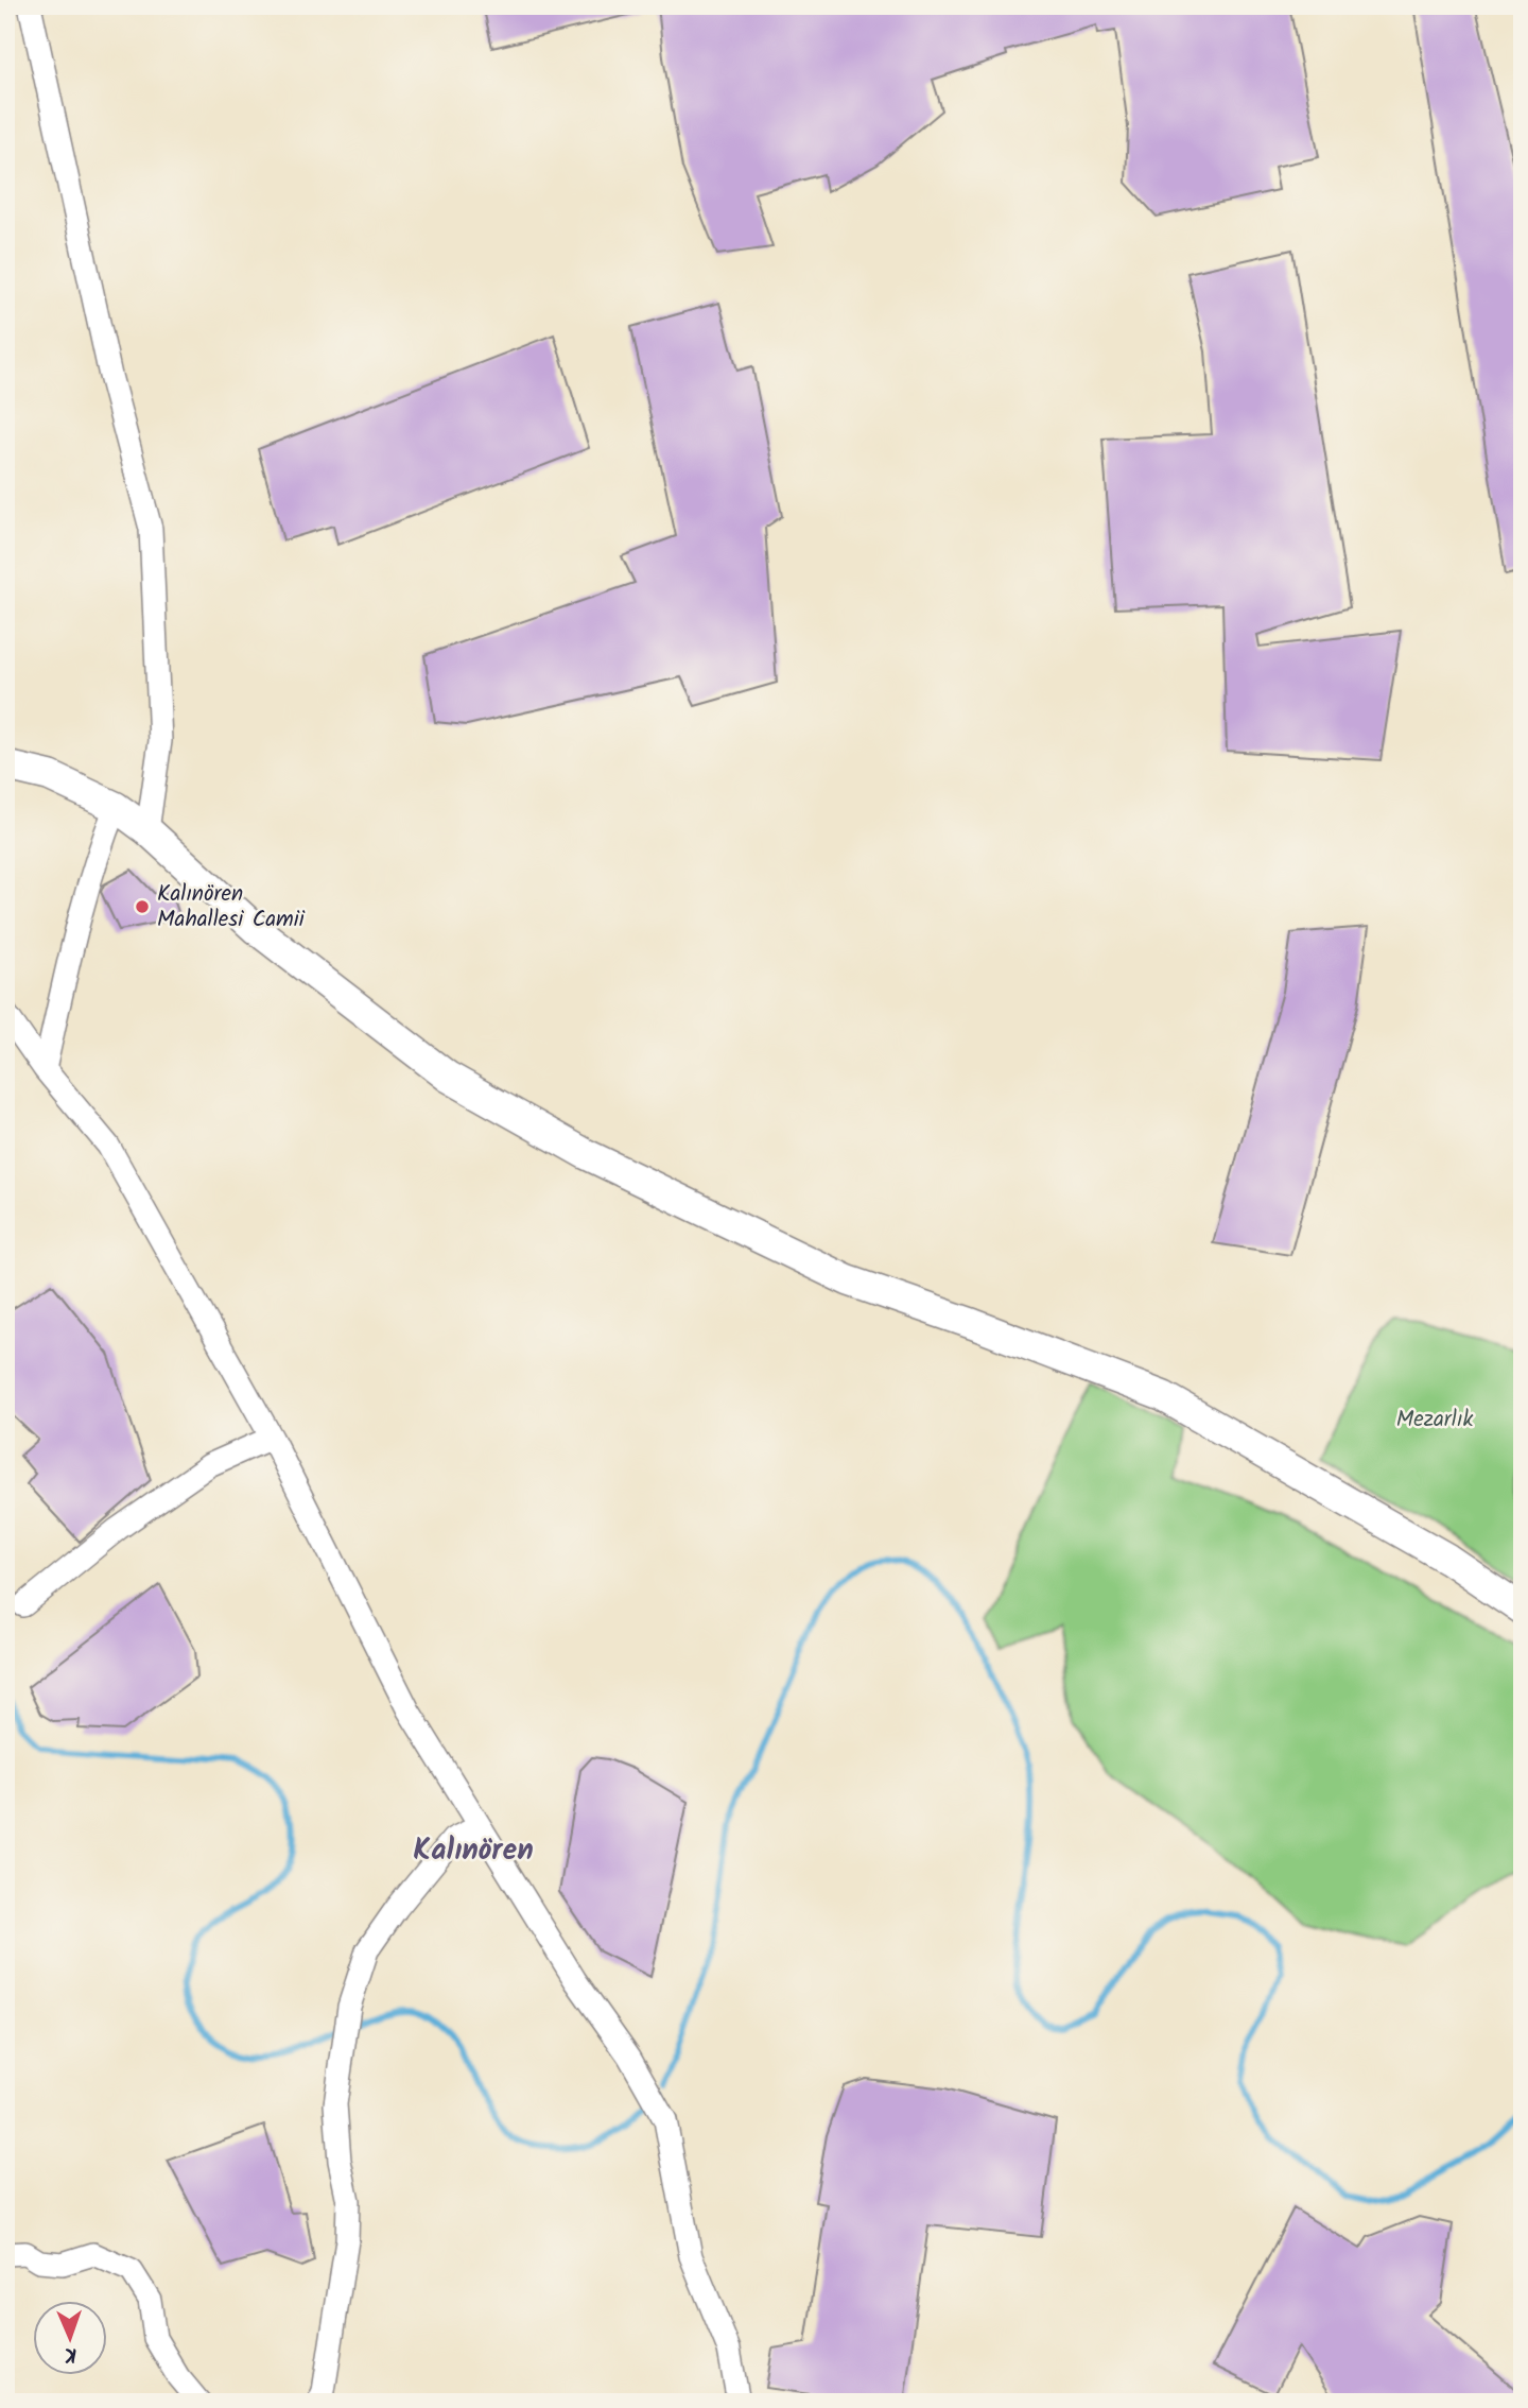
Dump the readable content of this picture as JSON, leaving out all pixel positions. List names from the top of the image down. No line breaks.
{"districts":["Kalınören"],"parks":["Mezarlık"],"places":["Kalınören Mahallesi Camii"],"north":"bottom"}
